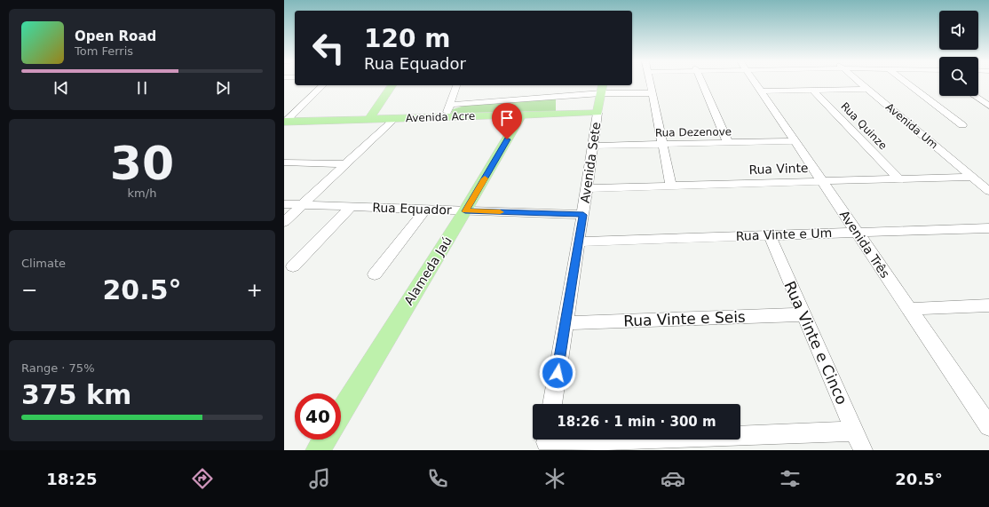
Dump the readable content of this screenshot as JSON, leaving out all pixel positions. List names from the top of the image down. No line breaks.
{"streets":{"main road":["Avenida Acre","Avenida Sete","Alameda Jaú"],"street":["Rua Quinze","Avenida Um","Rua Dezenove","Rua Vinte","Rua Equador","Rua Vinte e Um","Avenida Três","Rua Vinte e Seis","Rua Vinte e Cinco"]},"crossings":[["Avenida Acre","Avenida Sete"],["Avenida Acre","Alameda Jaú"],["Rua Quinze","Rua Vinte"],["Avenida Um","Rua Vinte"],["Rua Dezenove","Avenida Sete"],["Rua Dezenove","Avenida Três"],["Avenida Sete","Rua Vinte"],["Avenida Sete","Rua Equador"],["Avenida Sete","Rua Vinte e Um"],["Avenida Sete","Rua Vinte e Seis"],["Rua Vinte","Avenida Três"],["Rua Equador","Alameda Jaú"],["Rua Vinte e Um","Avenida Três"],["Rua Vinte e Um","Rua Vinte e Cinco"],["Rua Vinte e Seis","Rua Vinte e Cinco"]],"page":{"turn":["120 m","Rua Equador"],"song":["Open Road","Tom Ferris"],"tile":[["30","km/h"],"Climate",["Range · 75%","375 km"]],"heat":["−","20.5°","+"],"limit":"40","trip":"18:26 · 1 min · 300 m","tabs":["18:25","20.5°"]}}
